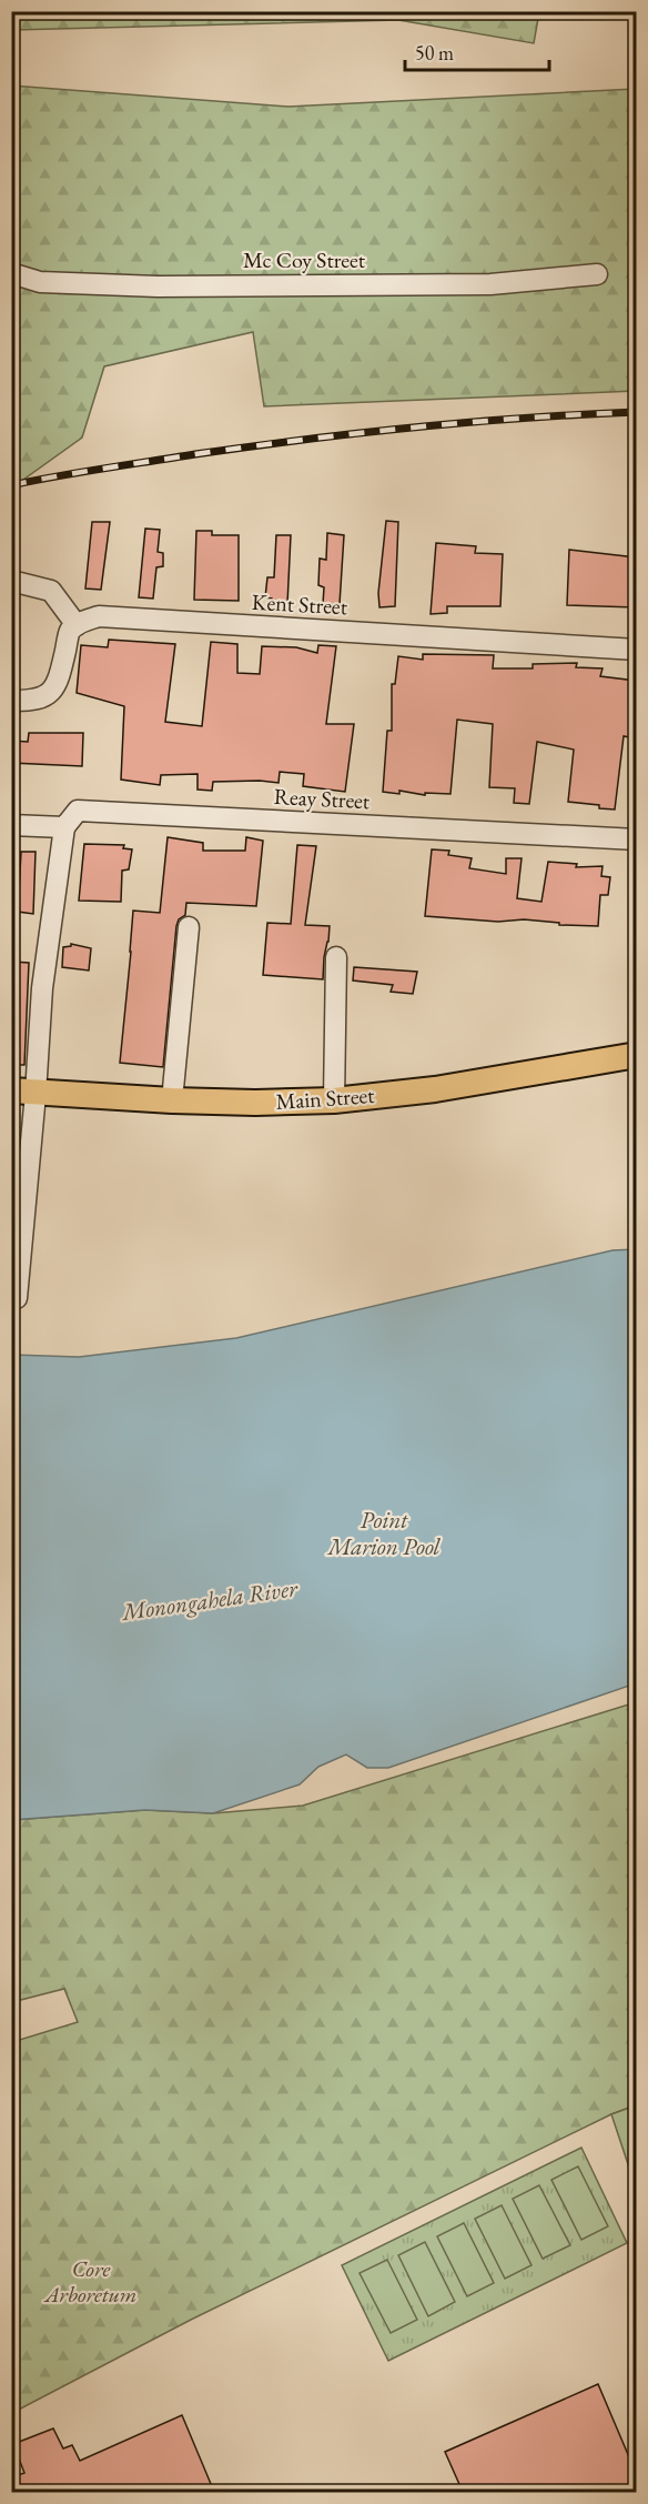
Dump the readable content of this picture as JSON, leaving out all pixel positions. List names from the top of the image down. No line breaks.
{"streets":{"main road":["Main Street"],"street":["Mc Coy Street","Kent Street","Reay Street"]},"water":["Point Marion Pool","Monongahela River"],"parks":["Core Arboretum"],"scale_bar":"50 m"}
